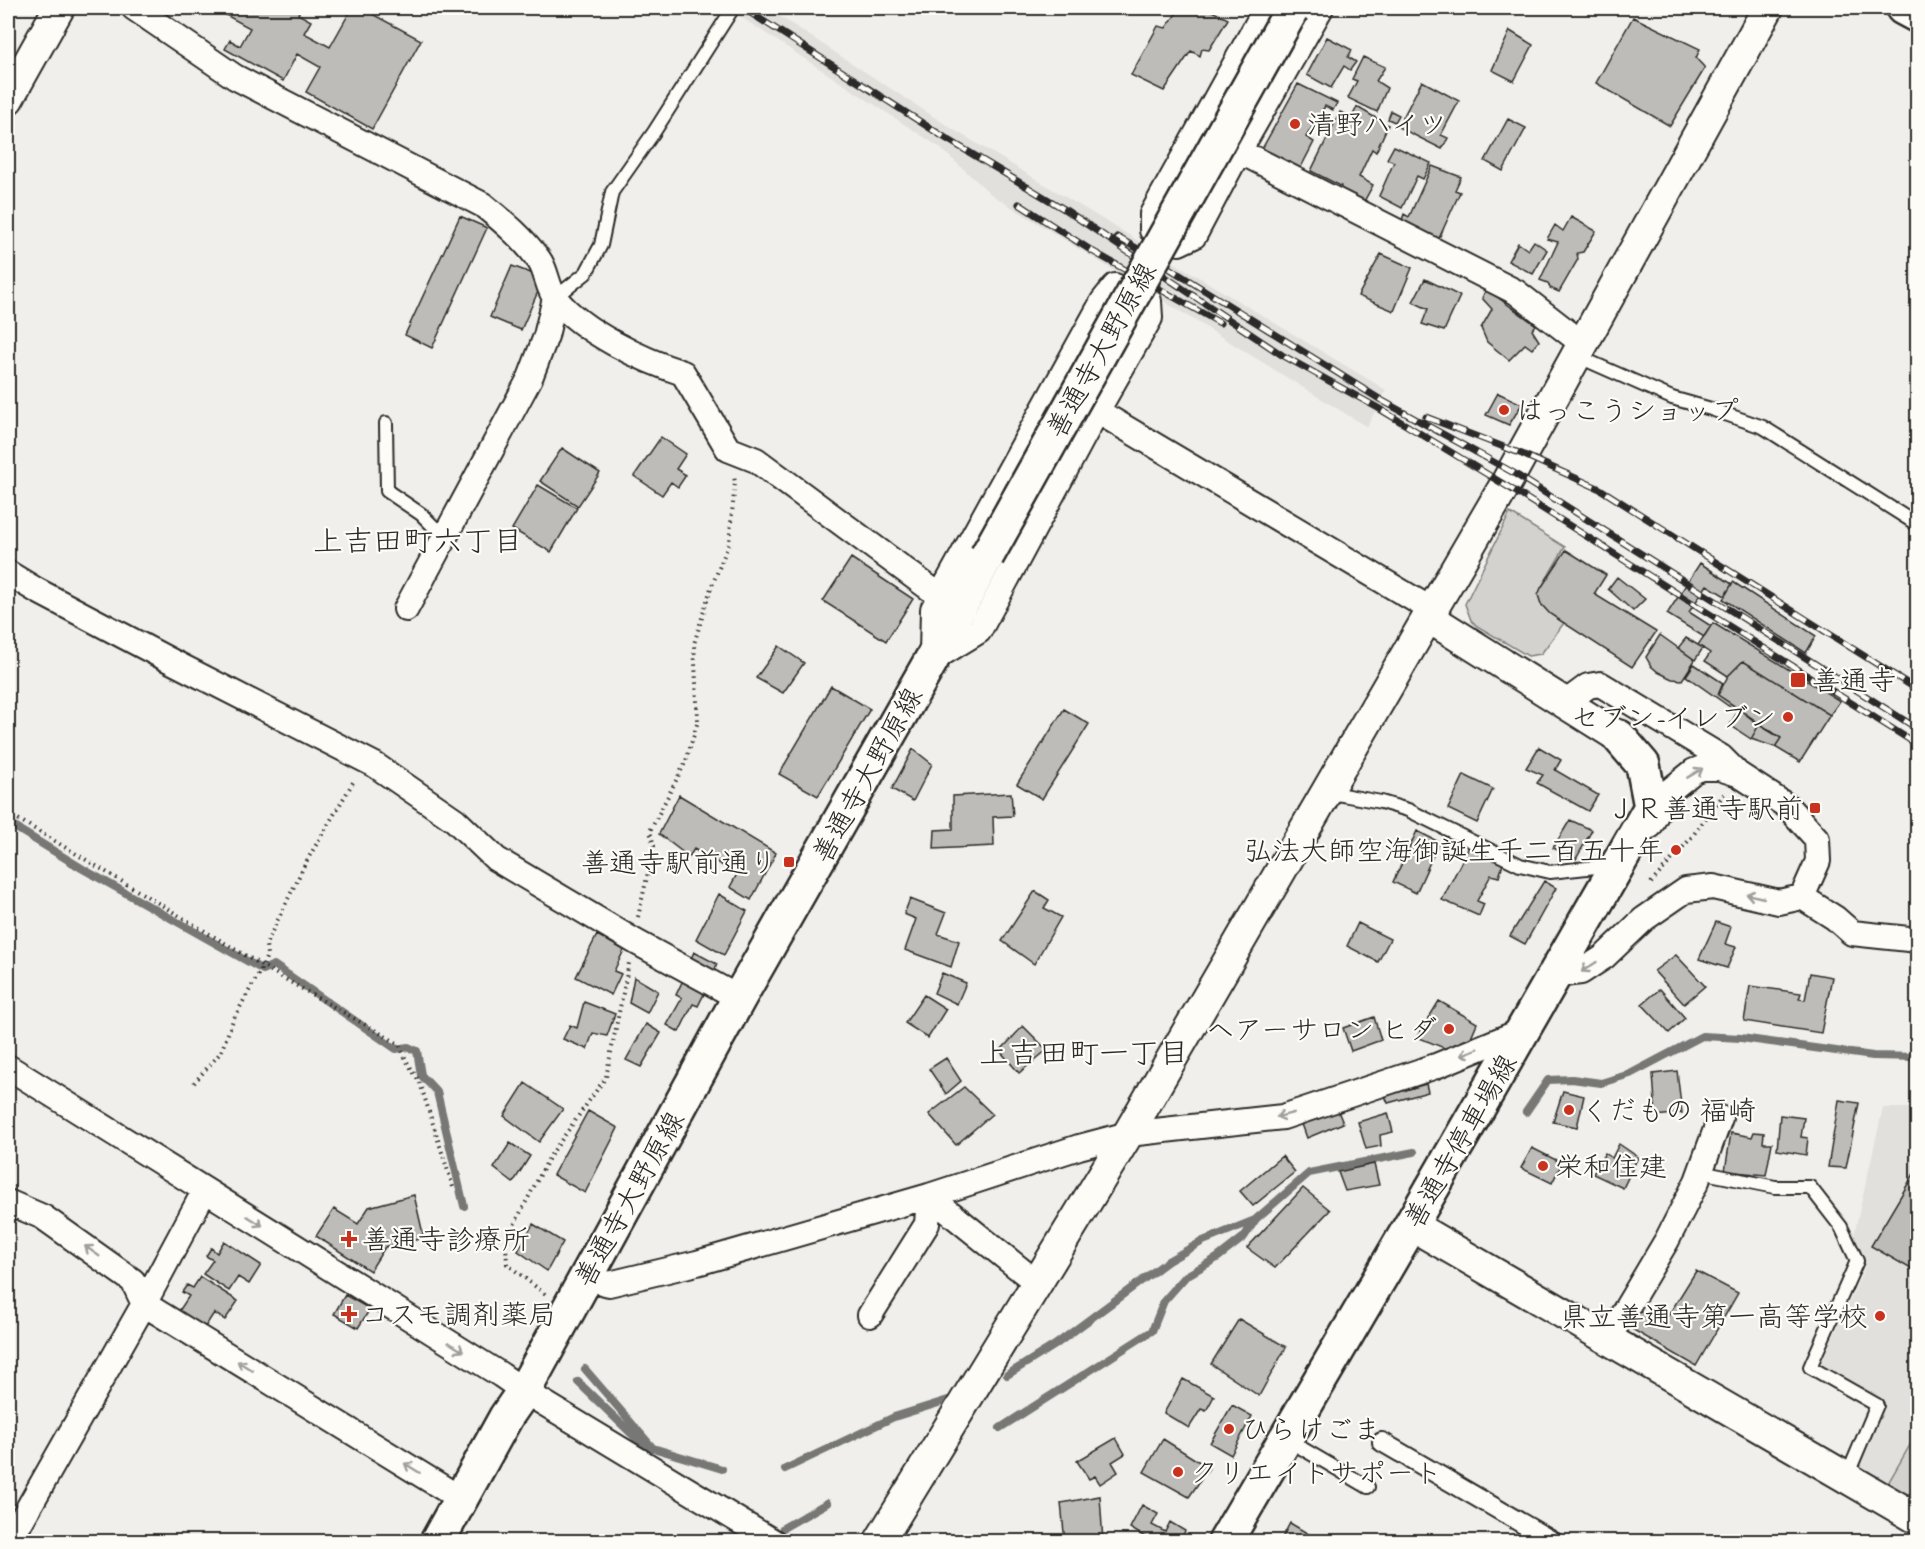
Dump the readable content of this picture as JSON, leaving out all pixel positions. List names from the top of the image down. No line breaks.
{"streets":{"main road":["善通寺大野原線","善通寺停車場線"]},"districts":["上吉田町六丁目","上吉田町一丁目"],"places":{"other":["清野ハイツ","はっこうショップ","セブン-イレブン","弘法大師空海御誕生千二百五十年","ヘアーサロン ヒダ","くだもの 福崎","栄和住建","県立善通寺第一高等学校","ひらけごま","クリエイトサポート"],"transit":["善通寺","ＪＲ善通寺駅前","善通寺駅前通り"],"health":["善通寺診療所","コスモ調剤薬局"]}}
